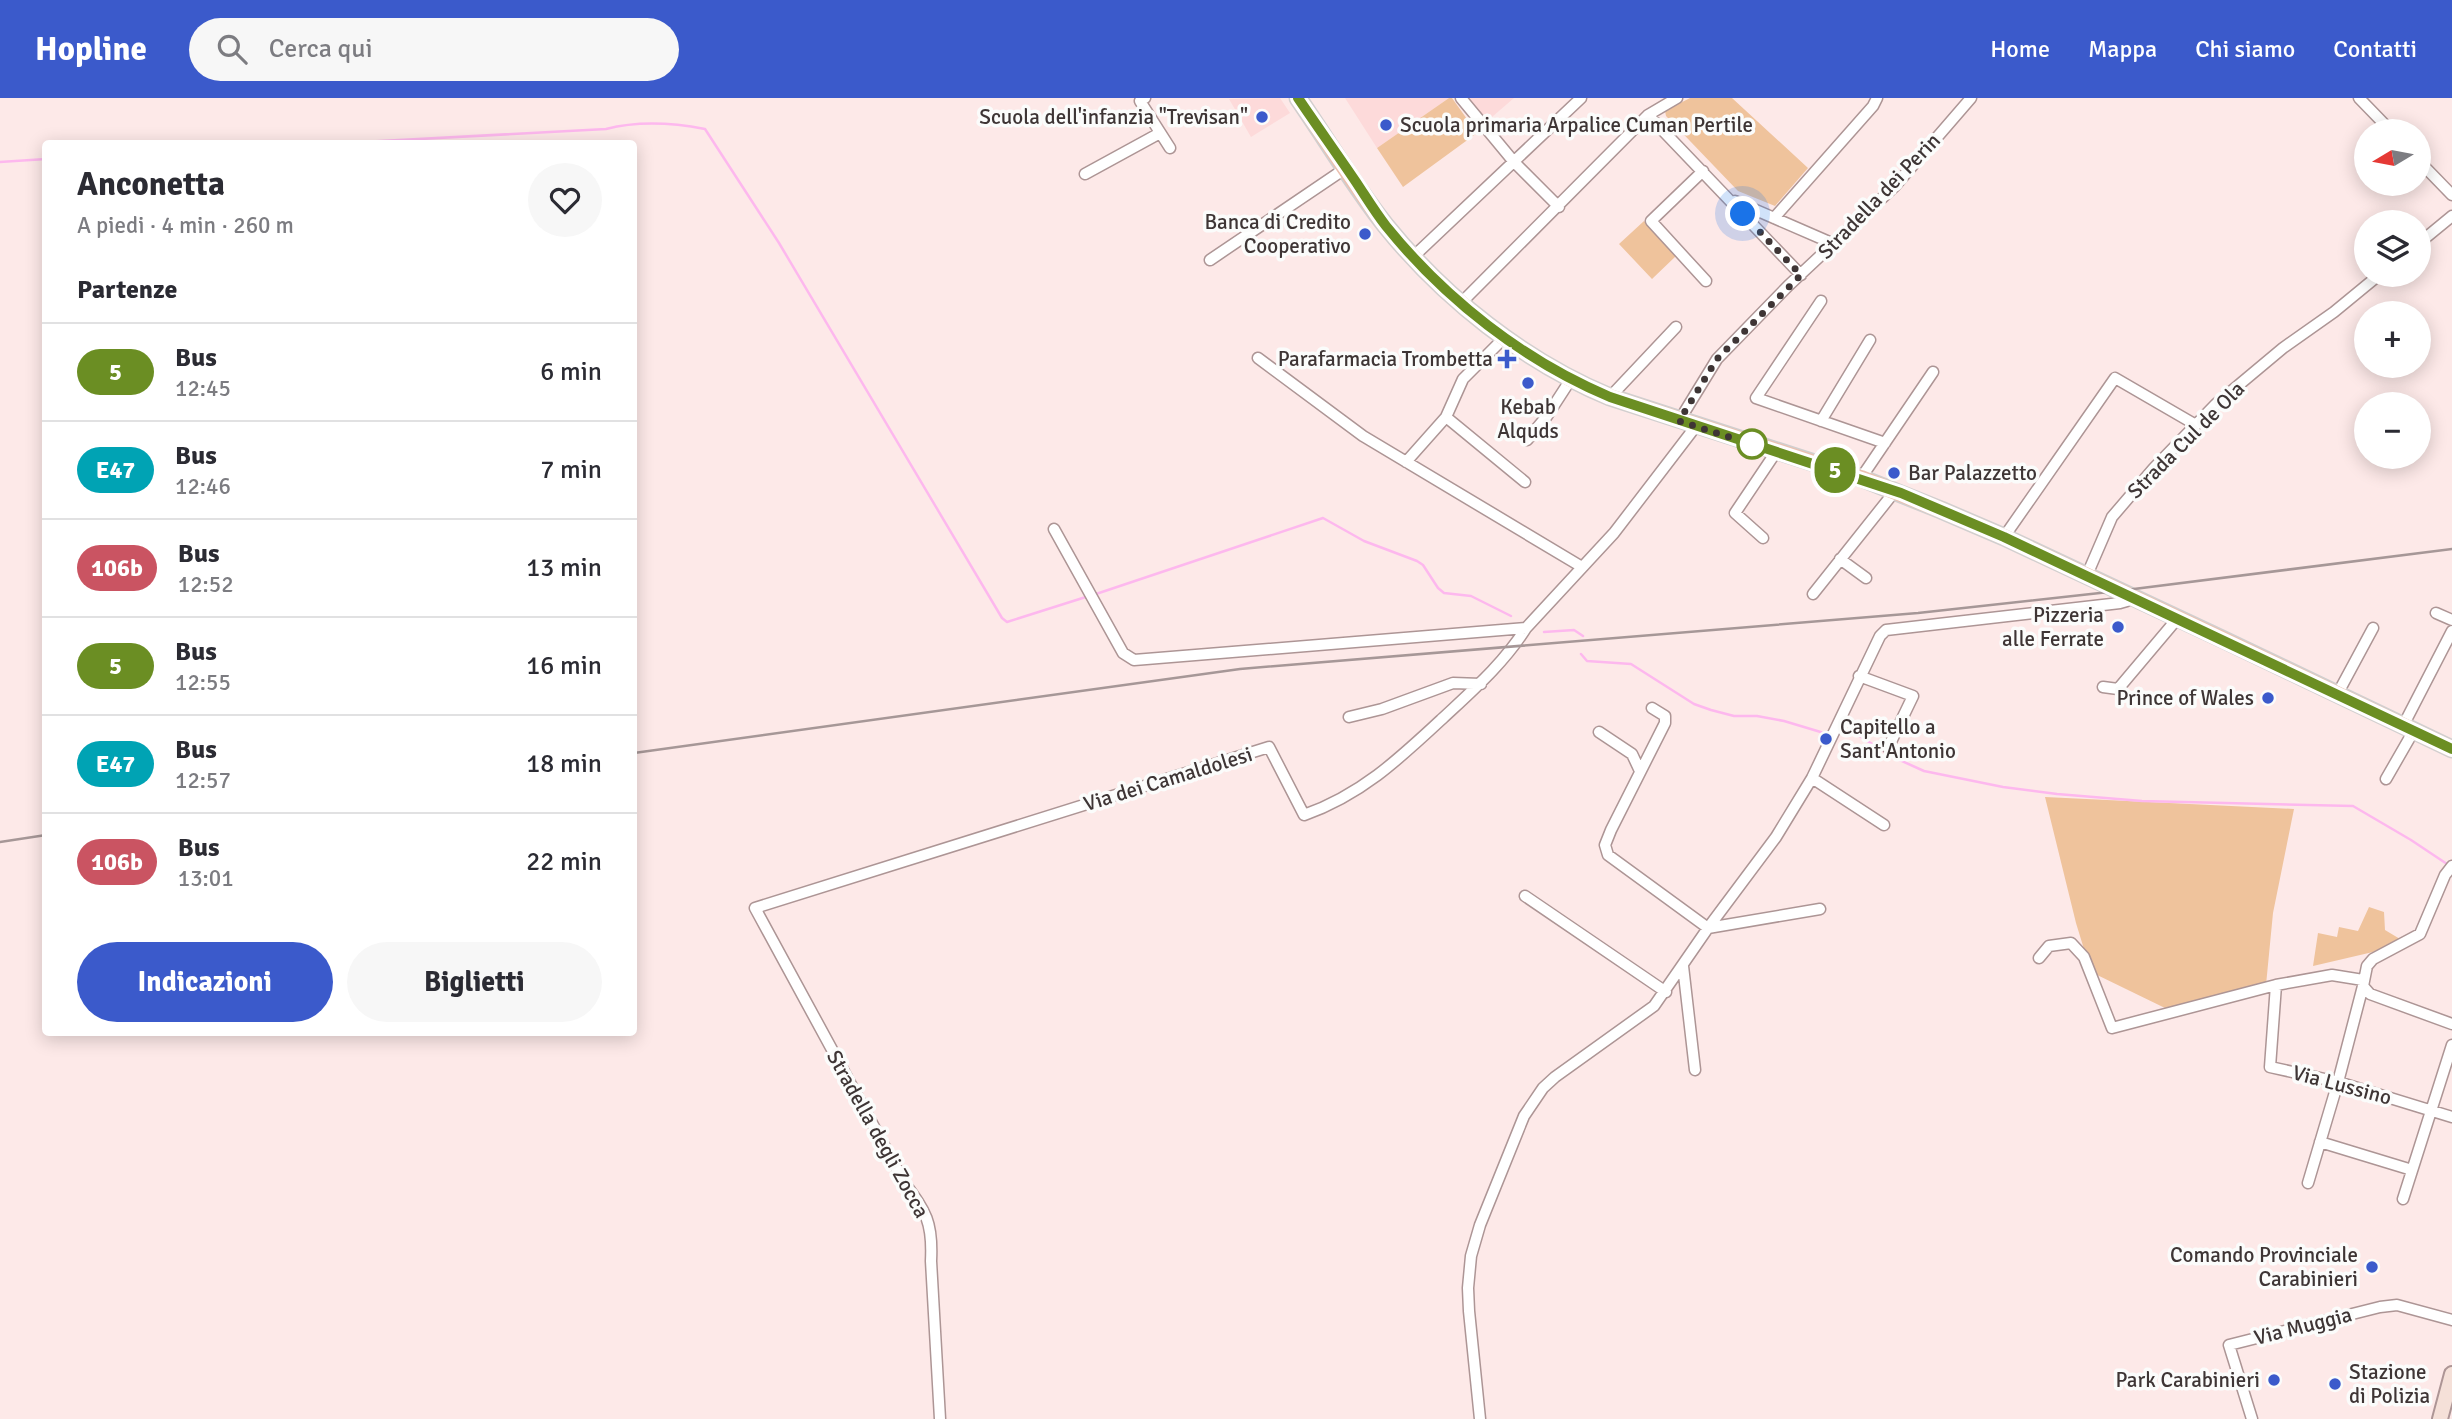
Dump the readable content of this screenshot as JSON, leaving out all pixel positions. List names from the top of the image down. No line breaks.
{"streets":{"street":["Stradella dei Perin","Strada Cul de Ola","Via dei Camaldolesi","Via Lussino","Stradella degli Zocca","Via Muggia"]},"crossings":[["Via dei Camaldolesi","Stradella degli Zocca"]],"places":{"other":["Scuola dell'infanzia \"Trevisan\"","Scuola primaria Arpalice Cuman Pertile","Banca di Credito Cooperativo","Kebab Alquds","Bar Palazzetto","Pizzeria alle Ferrate","Prince of Wales","Capitello a Sant'Antonio","Comando Provinciale Carabinieri","Park Carabinieri","Stazione di Polizia"],"health":["Parafarmacia Trombetta"]},"lines":["bus line 5"],"north":"left","page":{"header":"Hopline","search":"Cerca qui","nav":["Home","Mappa","Chi siamo","Contatti"],"on_map":"5","map_buttons":["+","−"],"heading":[["Anconetta","A piedi · 4 min · 260 m"],"Partenze"],"list":[{"mark":"5","name":"Bus","note":"12:45","value":"6 min"},{"mark":"E47","name":"Bus","note":"12:46","value":"7 min"},{"mark":"106b","name":"Bus","note":"12:52","value":"13 min"},{"mark":"5","name":"Bus","note":"12:55","value":"16 min"},{"mark":"E47","name":"Bus","note":"12:57","value":"18 min"},{"mark":"106b","name":"Bus","note":"13:01","value":"22 min"}],"buttons":["Indicazioni","Biglietti"]}}
